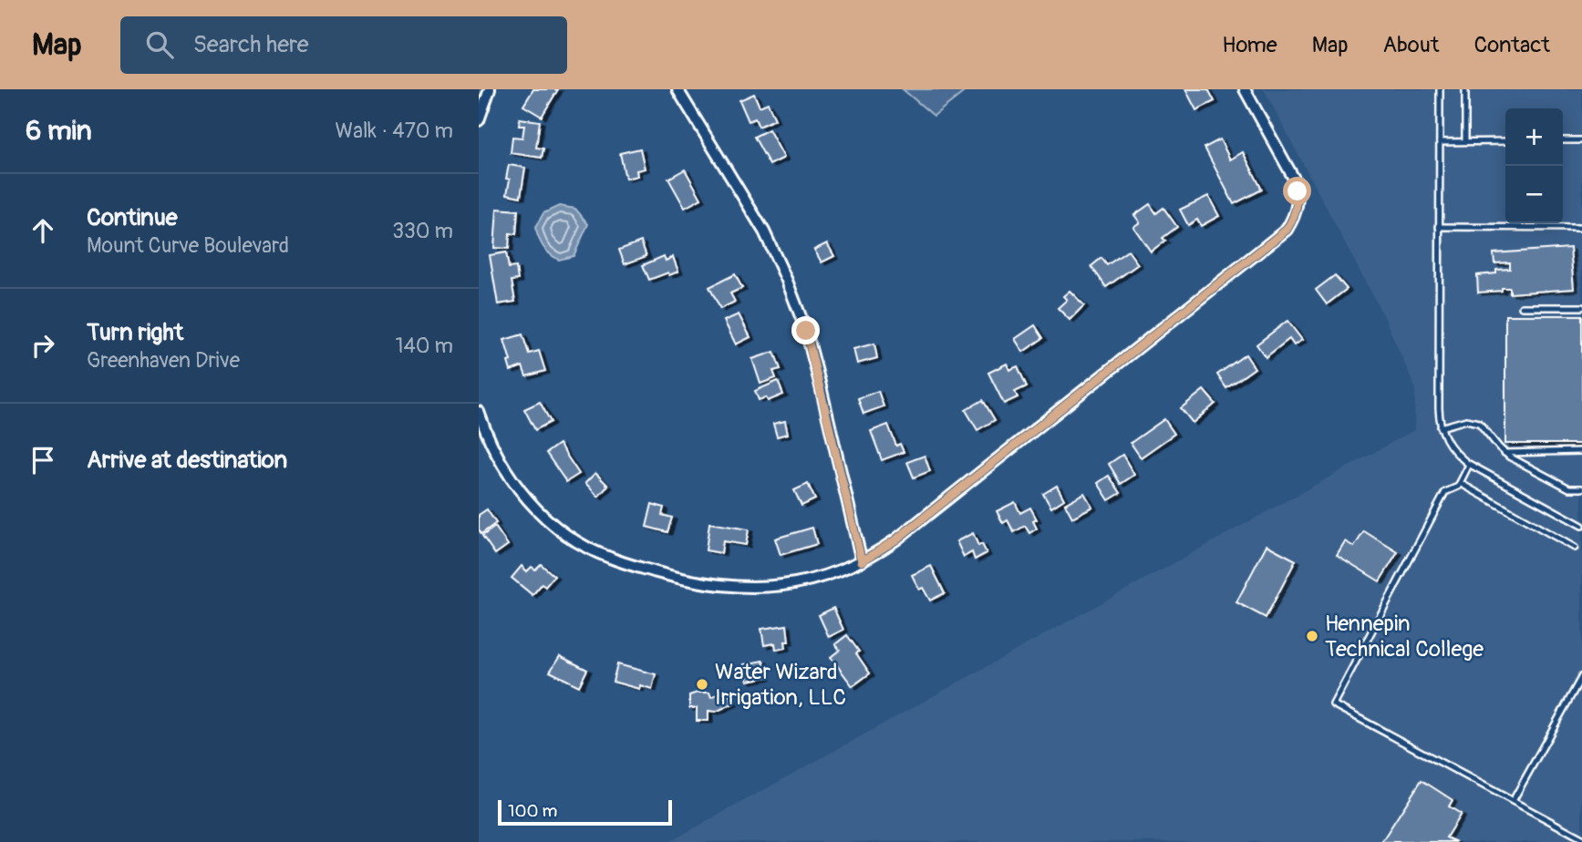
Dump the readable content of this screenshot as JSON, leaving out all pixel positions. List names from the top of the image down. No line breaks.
{"places":["Hennepin Technical College","Water Wizard Irrigation, LLC"],"scale_bar":"100 m","page":{"header":"Map","search":"Search here","nav":["Home","Map","About","Contact"],"heading":["6 min","Walk · 470 m"],"map_buttons":["+","−"],"list":[["Continue","Mount Curve Boulevard","330 m"],["Turn right","Greenhaven Drive","140 m"],"Arrive at destination"],"scale":"100 m"}}
